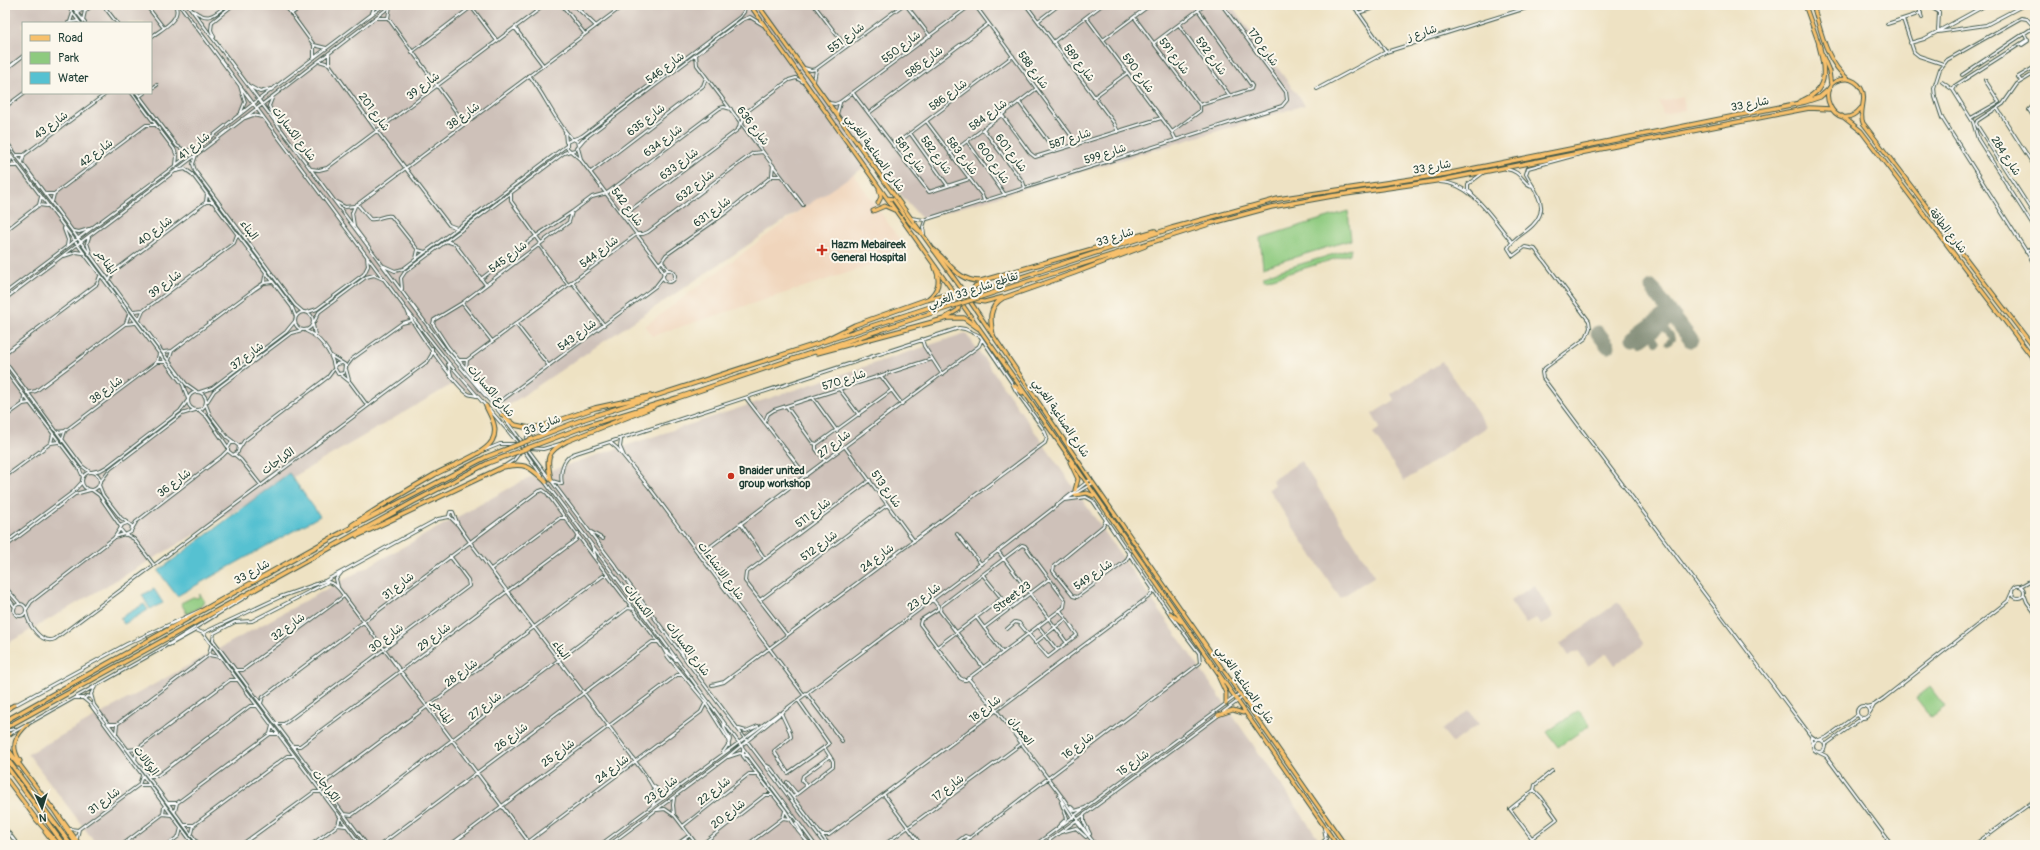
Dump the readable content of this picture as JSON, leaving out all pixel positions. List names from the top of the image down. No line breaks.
{"streets":{"highway":["شارع 33","تقاطع شارع 33 الغربي"],"main road":["شارع الصناعية الغربي","شارع الطاقة"],"street":["شارع ز","شارع 551","شارع 550","شارع 170","شارع 591","شارع 592","شارع 585","شارع 589","شارع 546","شارع 588","شارع 590","شارع 39","شارع 586","شارع 201","شارع 584","شارع 38","شارع 635","شارع 43","شارع 636","شارع الكسارات","شارع 587","شارع 634","شارع 41","شارع 42","شارع 601","شارع 599","شارع 581","شارع 582","شارع 583","شارع 284","شارع 600","شارع 633","شارع 632","شارع 542","شارع 631","البناء","شارع 40","شارع 544","شارع 545","المناجر","شارع 543","شارع 37","شارع 570","شارع 27","الكراجات","شارع 36","شارع 513","شارع 511","شارع 512","شارع 24","شارع الانشاءات","شارع 549","شارع 31","شارع 23","Street 23","الكسارات","شارع 32","شارع 29","شارع 30","شارع 28","شارع 18","العمران","شارع 26","شارع 16","شارع 25","الوكالات","شارع 15","شارع 17","شارع 22","شارع 20"]},"crossings":[["شارع 551","شارع 550"],["شارع 550","شارع 581"],["شارع 170","شارع 599"],["شارع 585","شارع 588"],["شارع 585","شارع 581"],["شارع 589","شارع 587"],["شارع 546","شارع 636"],["شارع 546","شارع الصناعية الغربي"],["شارع 546","شارع 542"],["شارع 588","شارع 586"],["شارع 588","شارع 584"],["شارع 588","شارع 587"],["شارع 590","شارع 587"],["شارع 590","شارع 599"],["شارع 39","شارع 201"],["شارع 39","شارع الكسارات"],["شارع 39","المناجر"],["شارع 586","شارع 581"],["شارع 586","شارع 582"],["شارع 586","شارع 583"],["شارع 33","شارع الطاقة"],["شارع 33","تقاطع شارع 33 الغربي"],["شارع 33","شارع 31"],["شارع 33","الوكالات"],["شارع 201","شارع 38"],["شارع 584","شارع 587"],["شارع 584","شارع 601"],["شارع 584","شارع 583"],["شارع 584","شارع 600"],["شارع 635","شارع 636"],["شارع 635","شارع 542"],["شارع 43","المناجر"],["شارع 636","شارع 634"],["شارع 636","شارع 633"],["شارع 636","شارع 632"],["شارع الكسارات","شارع 41"],["شارع الكسارات","شارع 545"],["شارع الكسارات","شارع 543"],["شارع الكسارات","الكراجات"],["شارع الكسارات","شارع 23"],["شارع 634","شارع 542"],["شارع 634","شارع 545"],["شارع 41","البناء"],["شارع 41","المناجر"],["شارع الصناعية الغربي","شارع 599"],["شارع الصناعية الغربي","شارع 27"],["شارع الصناعية الغربي","شارع 24"],["شارع الصناعية الغربي","شارع 549"],["شارع الصناعية الغربي","شارع 23"],["شارع الصناعية الغربي","شارع 16"],["شارع الصناعية الغربي","شارع 15"],["شارع 601","شارع 599"],["شارع 599","شارع 583"],["شارع 599","شارع 600"],["شارع 581","شارع 582"],["شارع 581","شارع 583"],["شارع 633","شارع 542"],["شارع 632","شارع 542"],["شارع 632","شارع 544"],["شارع 542","شارع 544"],["شارع 542","شارع 545"],["شارع 542","شارع 543"],["البناء","شارع 37"],["البناء","شارع 27"],["البناء","شارع 24"],["البناء","شارع 31"],["البناء","شارع 23"],["البناء","شارع 29"],["البناء","شارع 28"],["البناء","شارع 26"],["البناء","شارع 25"],["المناجر","شارع 37"],["المناجر","شارع 27"],["المناجر","الكراجات"],["المناجر","شارع 24"],["المناجر","شارع 31"],["المناجر","شارع 32"],["المناجر","شارع 29"],["المناجر","شارع 30"],["المناجر","شارع 28"],["المناجر","شارع 26"],["المناجر","شارع 25"],["شارع 27","شارع 513"],["شارع 27","شارع الانشاءات"],["الكراجات","شارع 30"],["الكراجات","شارع 28"],["شارع 513","شارع 511"],["شارع 513","شارع 512"],["شارع 513","شارع 24"],["شارع 511","شارع 512"],["شارع 511","شارع 24"],["شارع 24","شارع الانشاءات"],["شارع 24","الكسارات"],["شارع الانشاءات","شارع 23"],["شارع 31","الكسارات"],["شارع 31","شارع 30"],["شارع 31","الوكالات"],["شارع 18","العمران"],["العمران","شارع 16"],["العمران","شارع 15"],["العمران","شارع 17"]],"places":{"health":["Hazm Mebaireek General Hospital"],"other":["Bnaider united group workshop"]},"legend":["Road","Park","Water"],"north":"bottom"}
